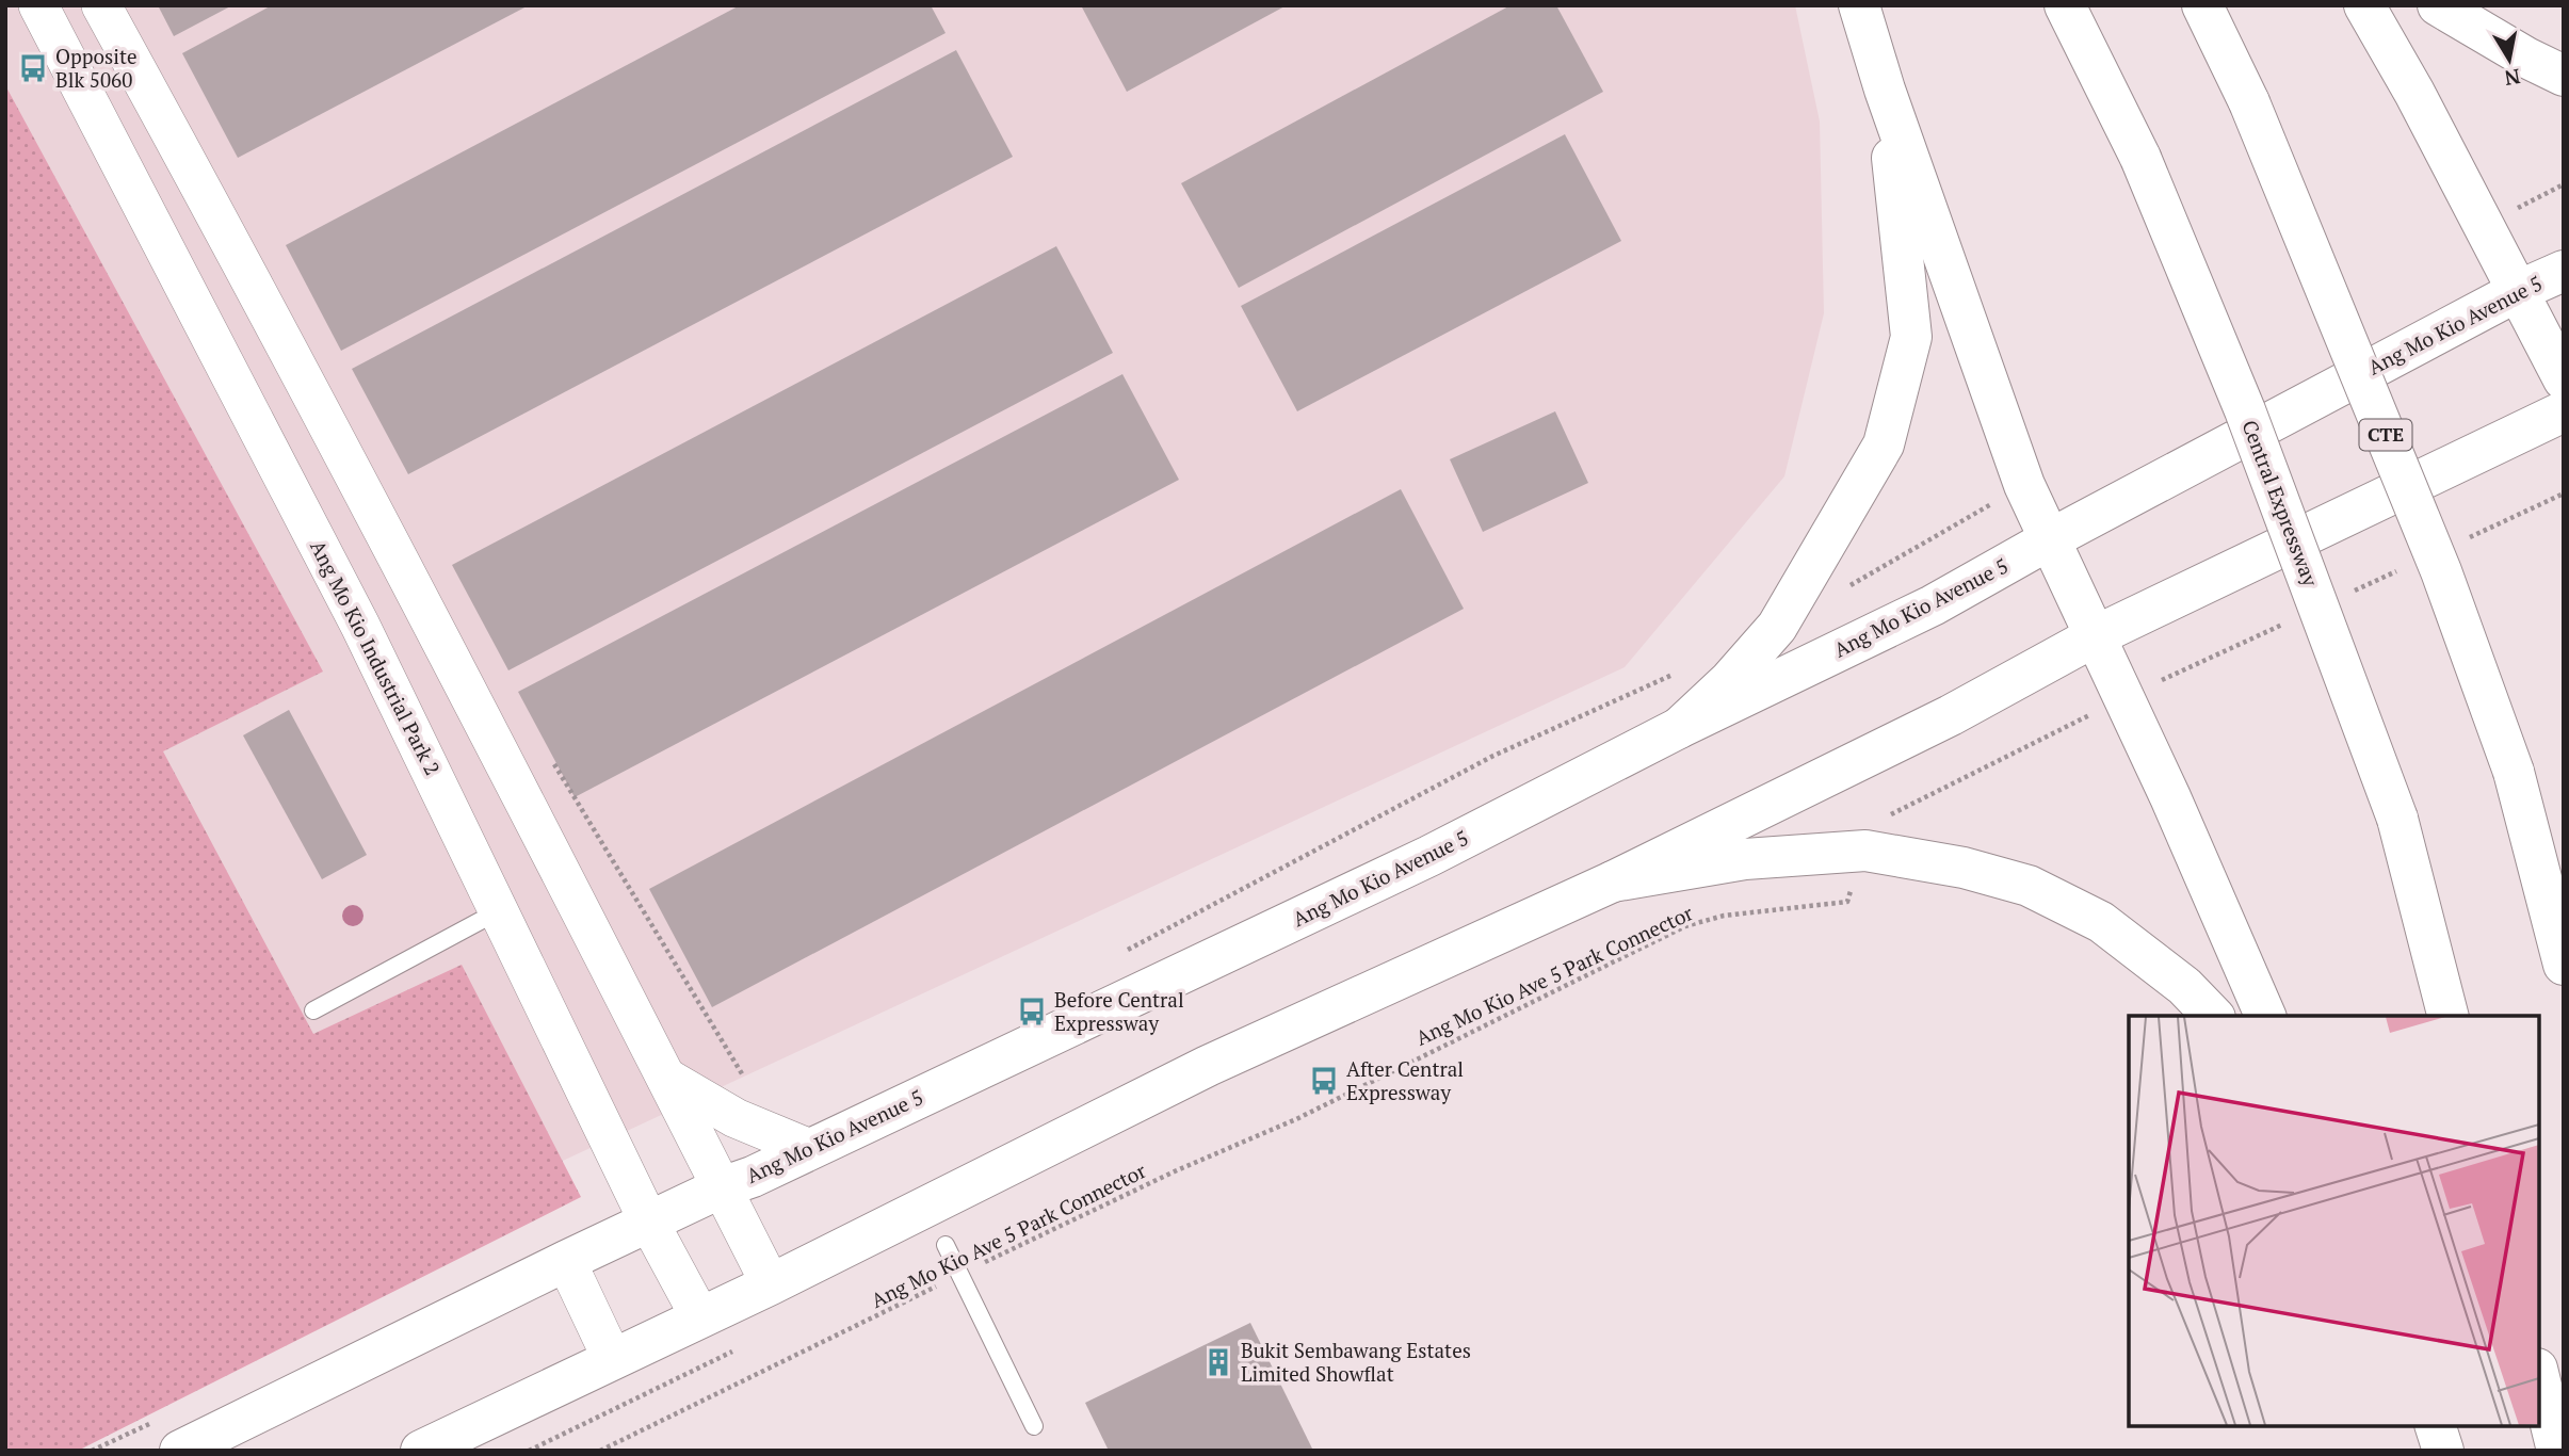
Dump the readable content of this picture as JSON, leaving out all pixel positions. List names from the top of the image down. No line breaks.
{"streets":{"main road":["Ang Mo Kio Avenue 5","CTE","Central Expressway"],"street":["Ang Mo Kio Industrial Park 2"],"path":["Ang Mo Kio Ave 5 Park Connector"]},"crossings":[["Ang Mo Kio Avenue 5","Ang Mo Kio Industrial Park 2"]],"places":{"bus stop":["Opposite Blk 5060","Before Central Expressway","After Central Expressway"],"building":["Bukit Sembawang Estates Limited Showflat"]},"north":"bottom"}
